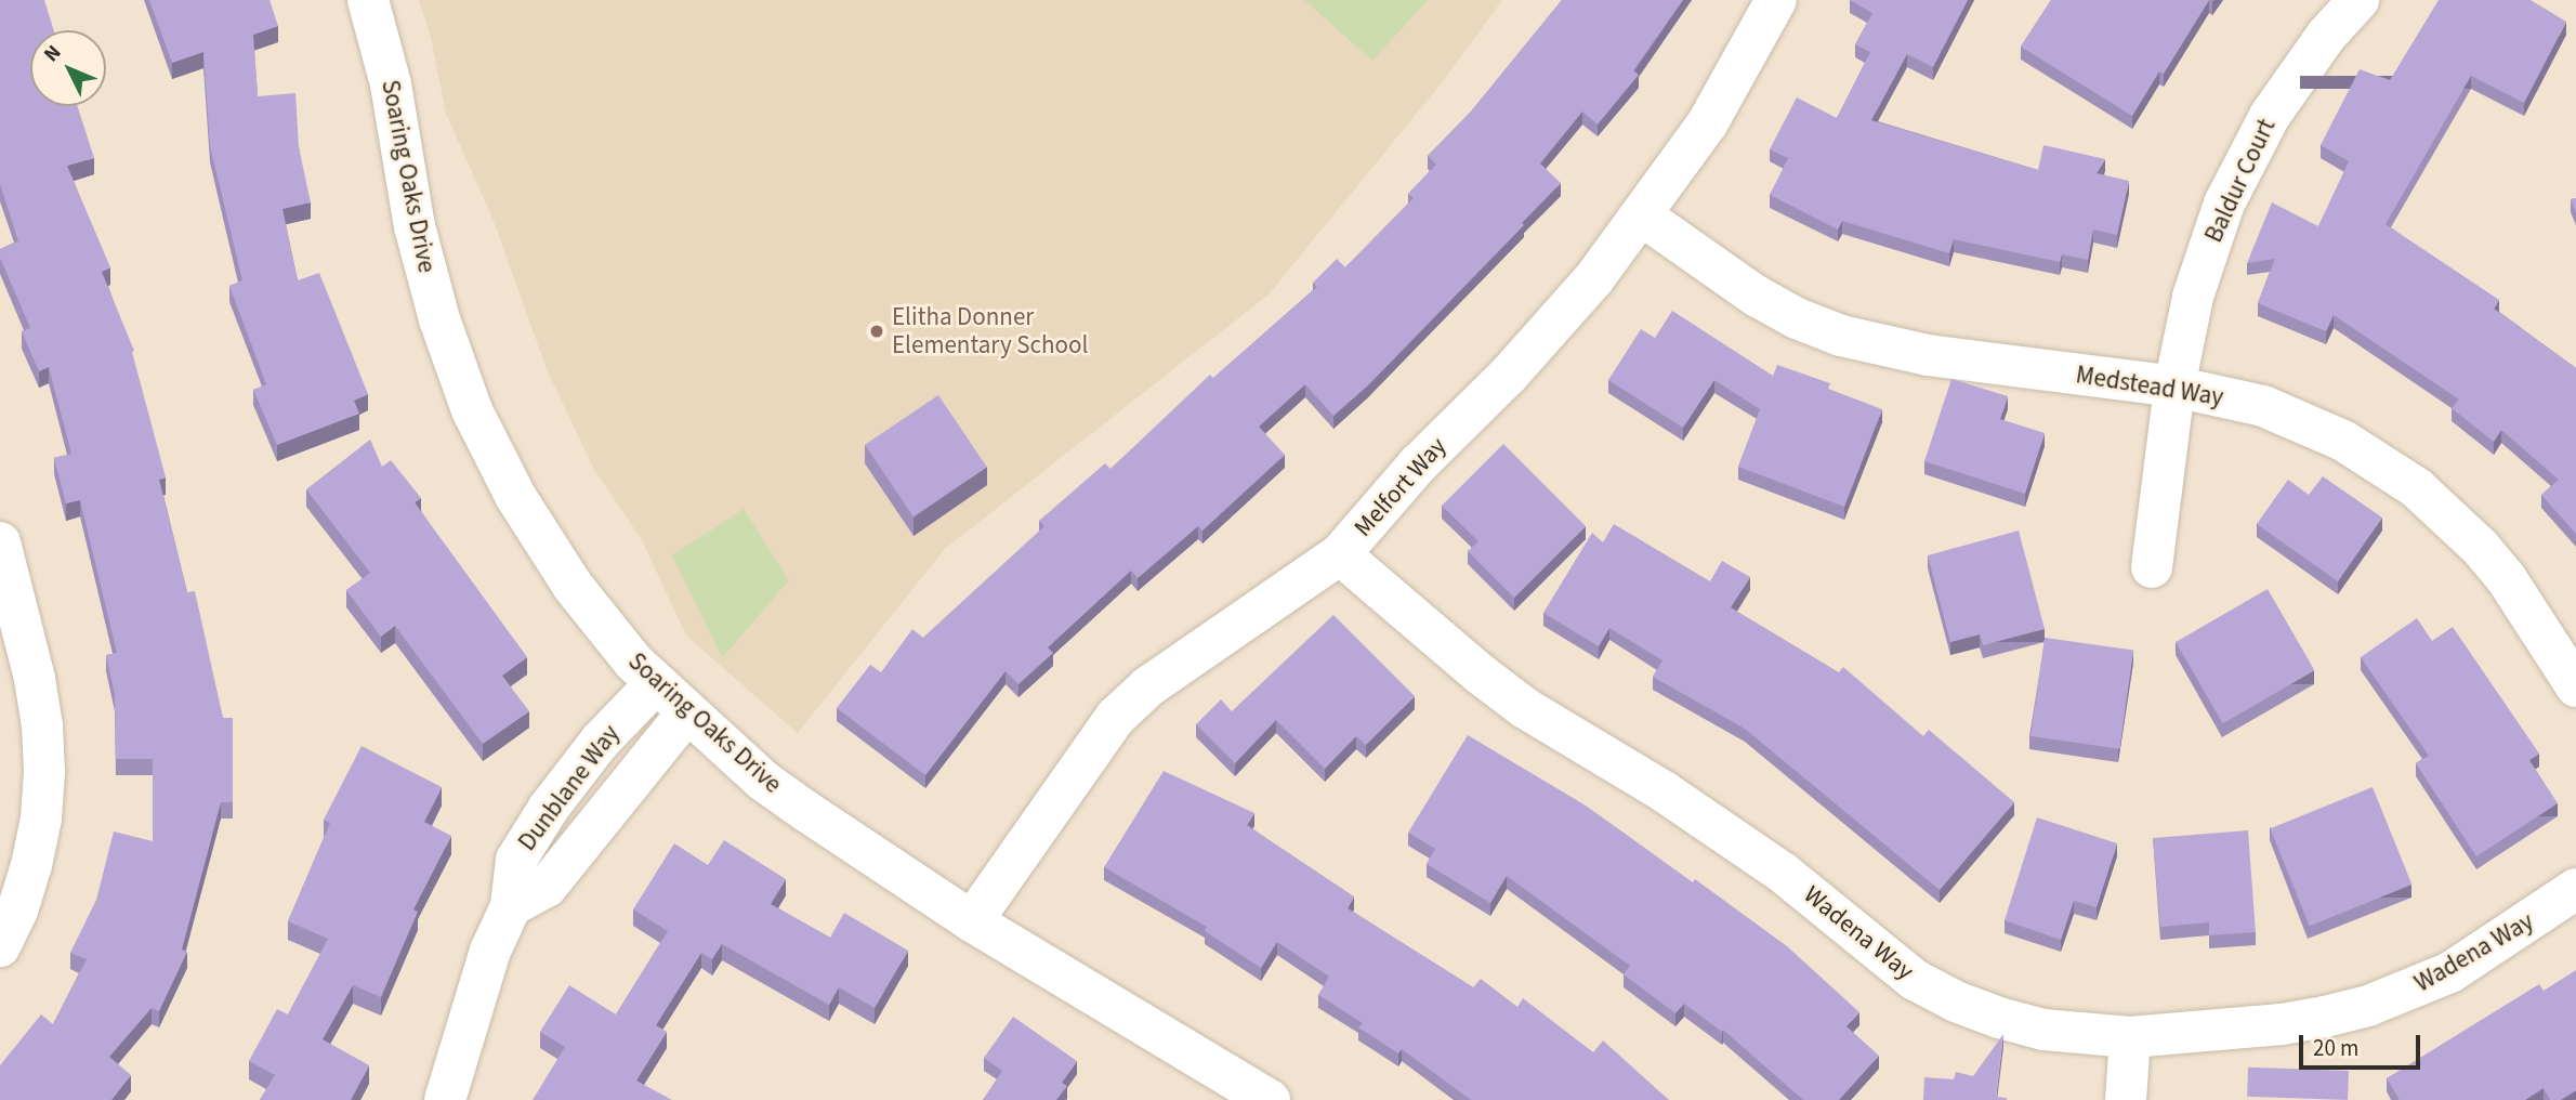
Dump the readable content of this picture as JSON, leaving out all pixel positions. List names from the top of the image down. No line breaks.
{"streets":{"street":["Soaring Oaks Drive","Baldur Court","Medstead Way","Melfort Way","Dunblane Way","Wadena Way"]},"crossings":[["Soaring Oaks Drive","Melfort Way"],["Soaring Oaks Drive","Dunblane Way"],["Baldur Court","Medstead Way"],["Medstead Way","Melfort Way"],["Melfort Way","Wadena Way"]],"places":["Elitha Donner Elementary School"],"scale_bar":"20 m","north":"top left"}
